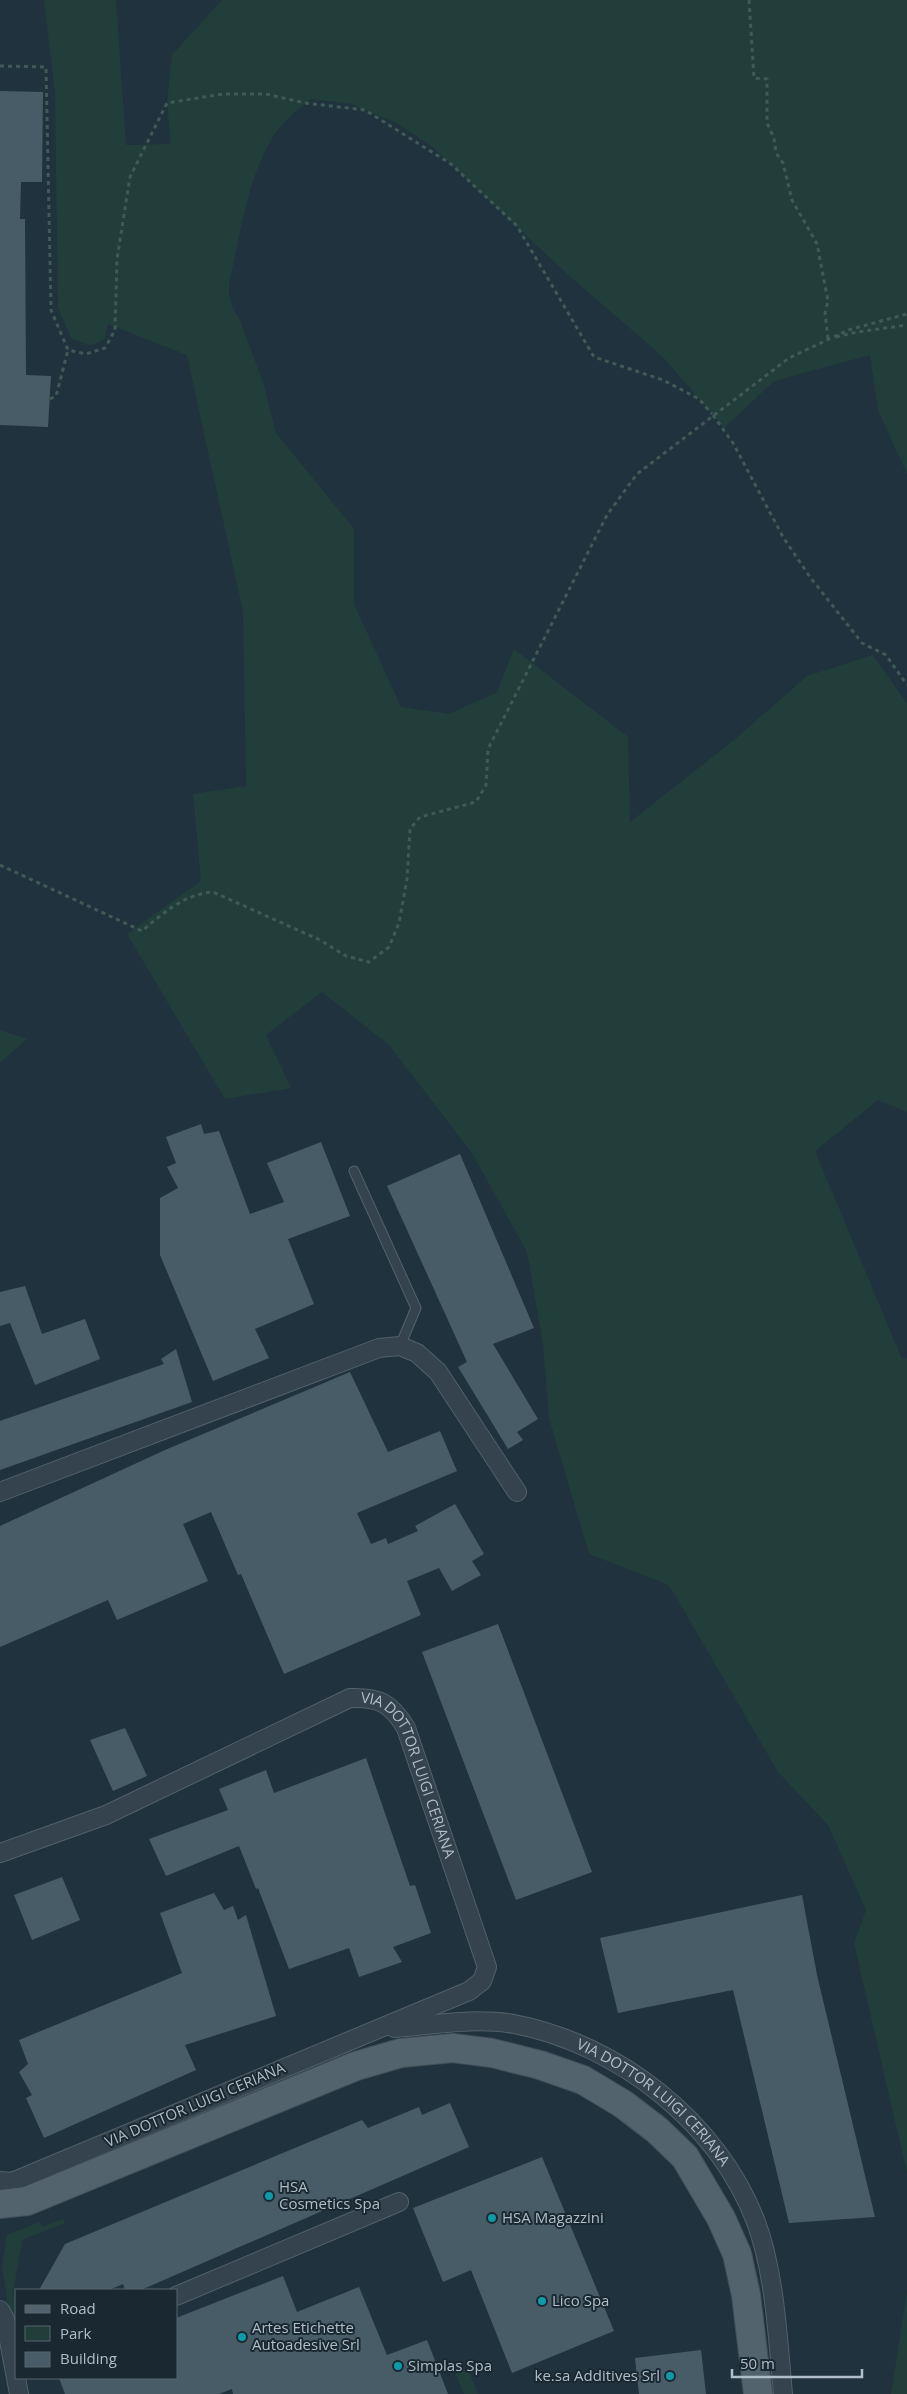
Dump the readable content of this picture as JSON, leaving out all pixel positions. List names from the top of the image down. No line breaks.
{"streets":{"street":["VIA DOTTOR LUIGI CERIANA"]},"places":["HSA Cosmetics Spa","HSA Magazzini","Lico Spa","Artes Etichette Autoadesive Srl","Simplas Spa","ke.sa Additives Srl"],"legend":["Road","Park","Building"],"scale_bar":"50 m"}
